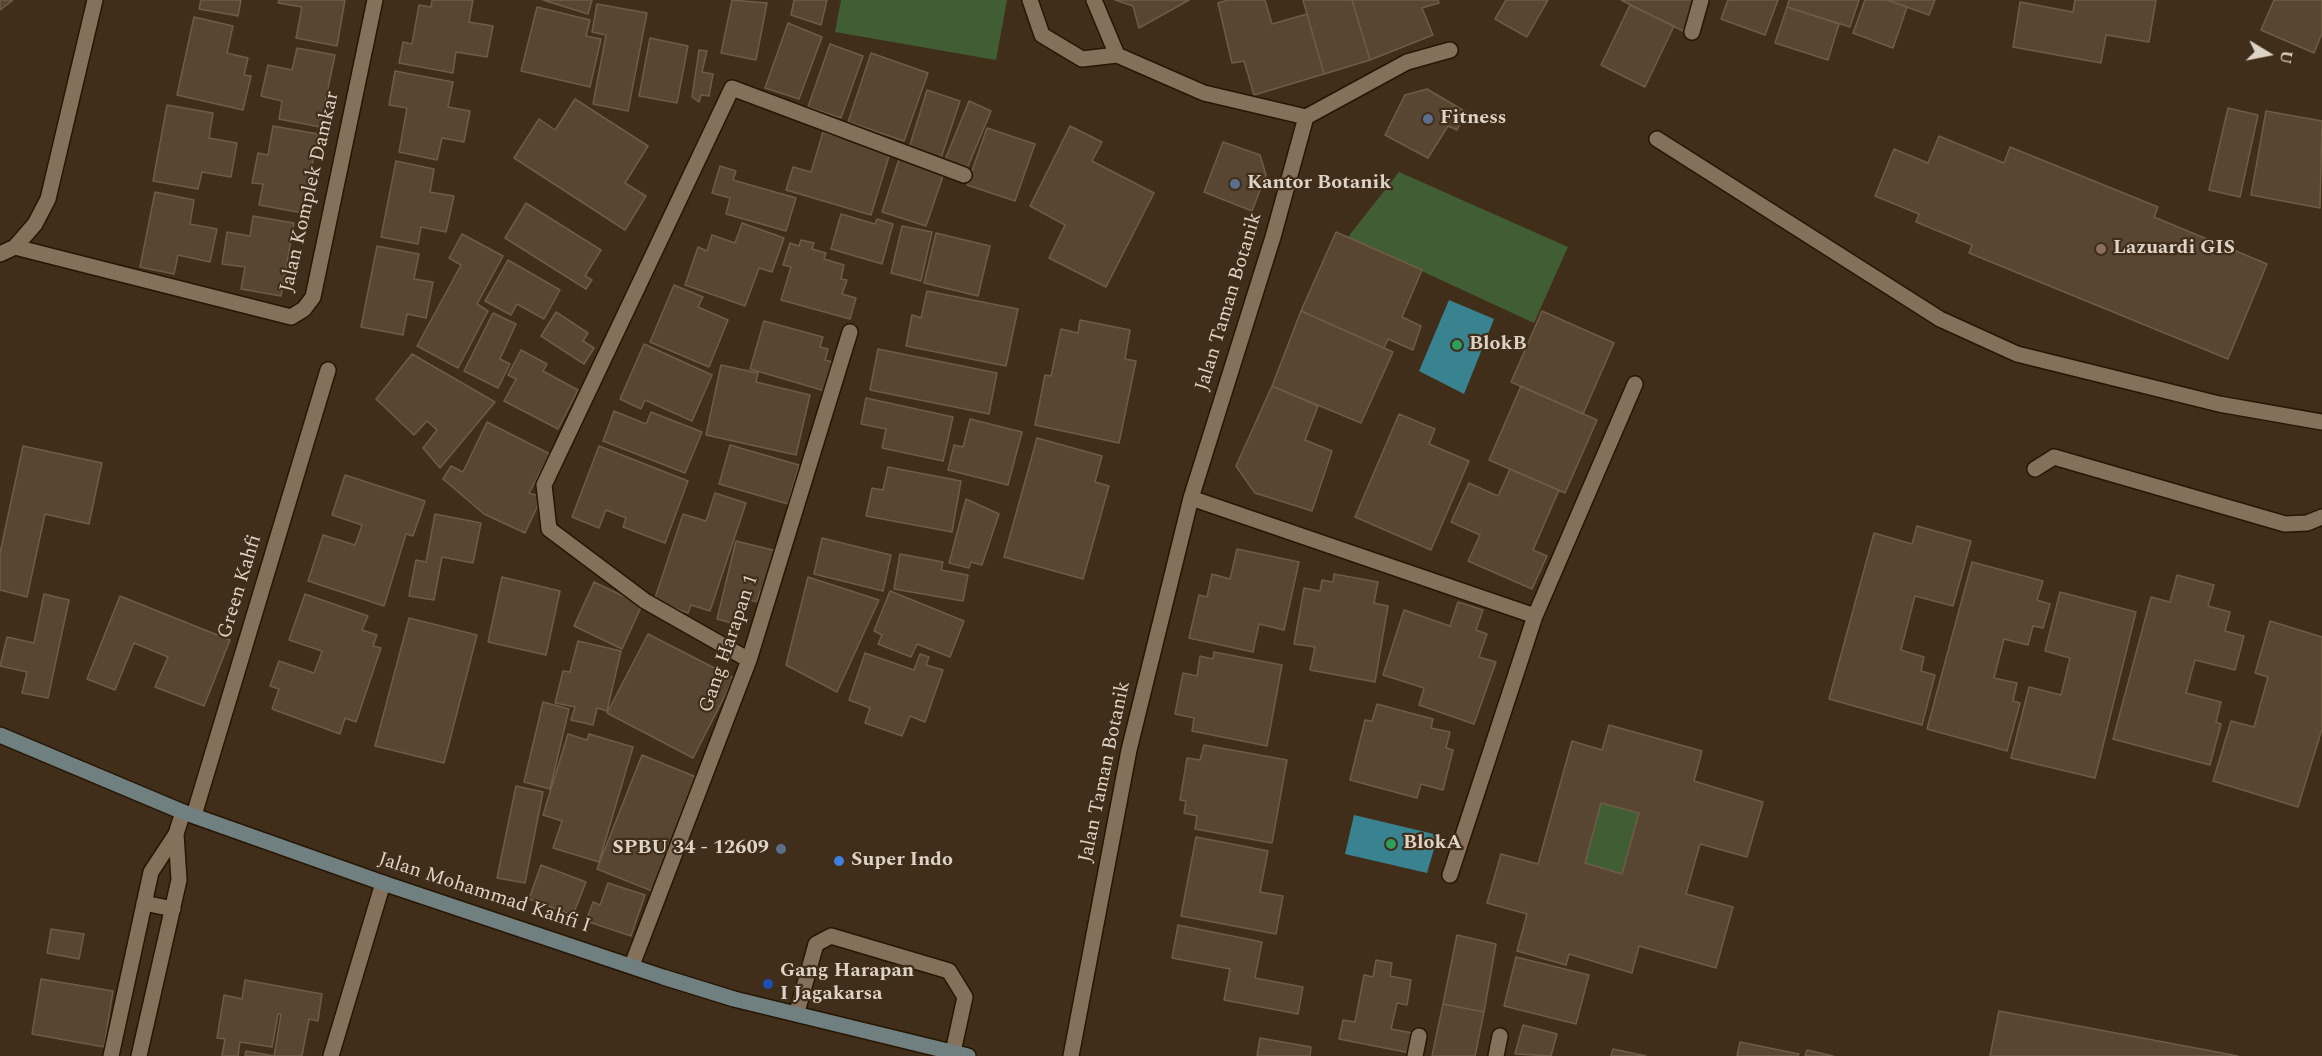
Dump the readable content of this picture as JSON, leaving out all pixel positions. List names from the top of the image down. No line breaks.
{"streets":{"main road":["Jalan Mohammad Kahfi I"],"street":["Jalan Komplek Damkar","Jalan Taman Botanik","Green Kahfi","Gang Harapan 1"]},"crossings":[["Green Kahfi","Jalan Mohammad Kahfi I"],["Gang Harapan 1","Jalan Mohammad Kahfi I"]],"places":["Fitness","Kantor Botanik","Lazuardi GIS","BlokB","BlokA","SPBU 34 - 12609","Super Indo","Gang Harapan I Jagakarsa"],"north":"right"}
